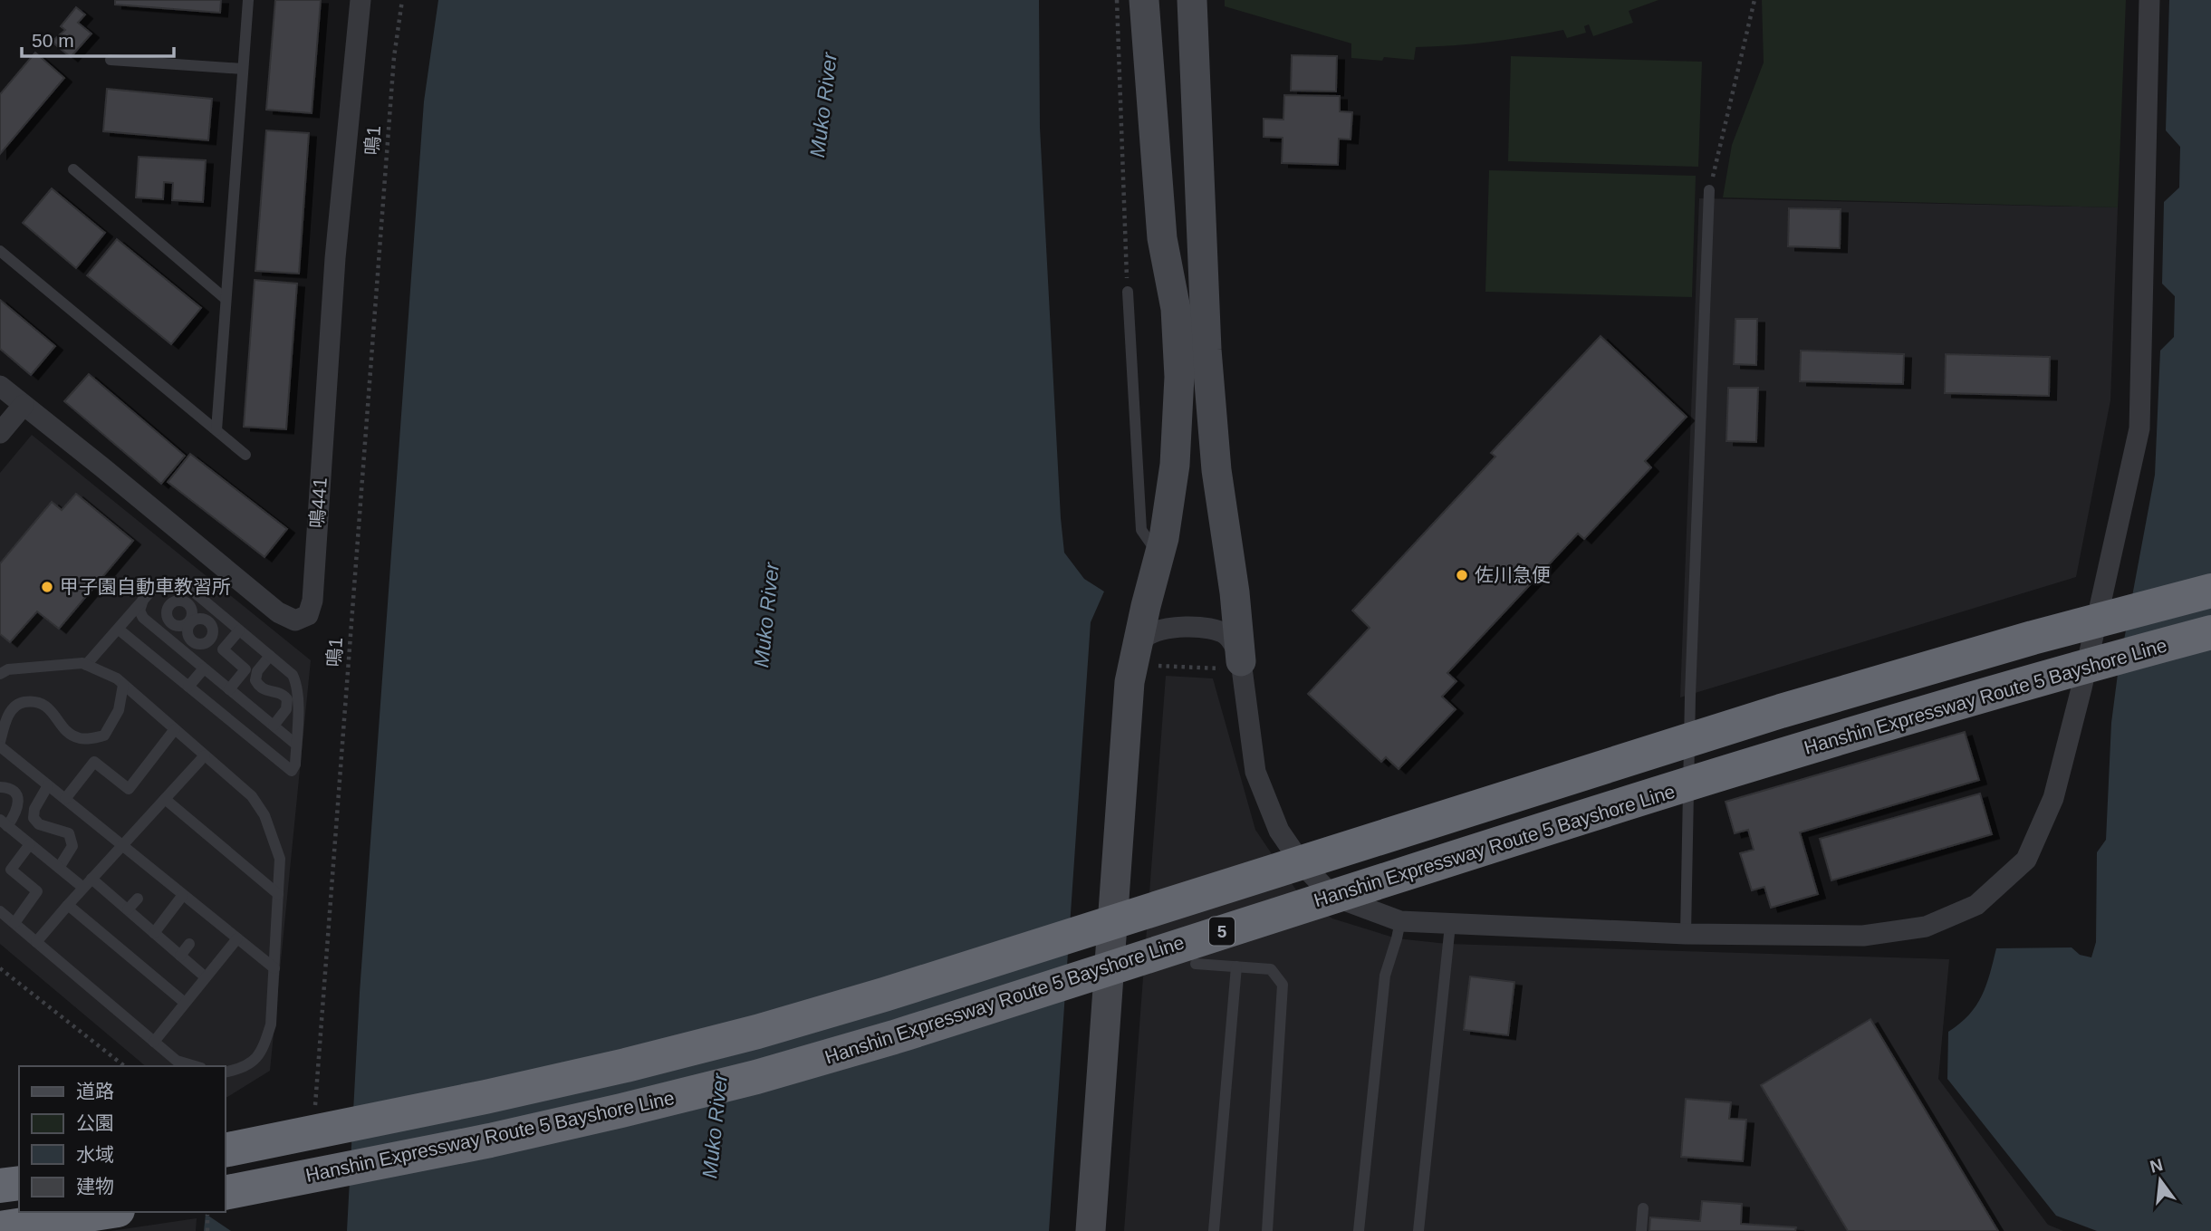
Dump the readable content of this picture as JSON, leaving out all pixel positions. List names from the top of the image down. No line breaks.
{"streets":{"highway":["Hanshin Expressway Route 5 Bayshore Line","5"],"street":["鳴441"],"path":["鳴1"]},"water":["Muko River"],"places":["佐川急便","甲子園自動車教習所"],"legend":["道路","公園","水域","建物"],"scale_bar":"50 m","north":"top"}
